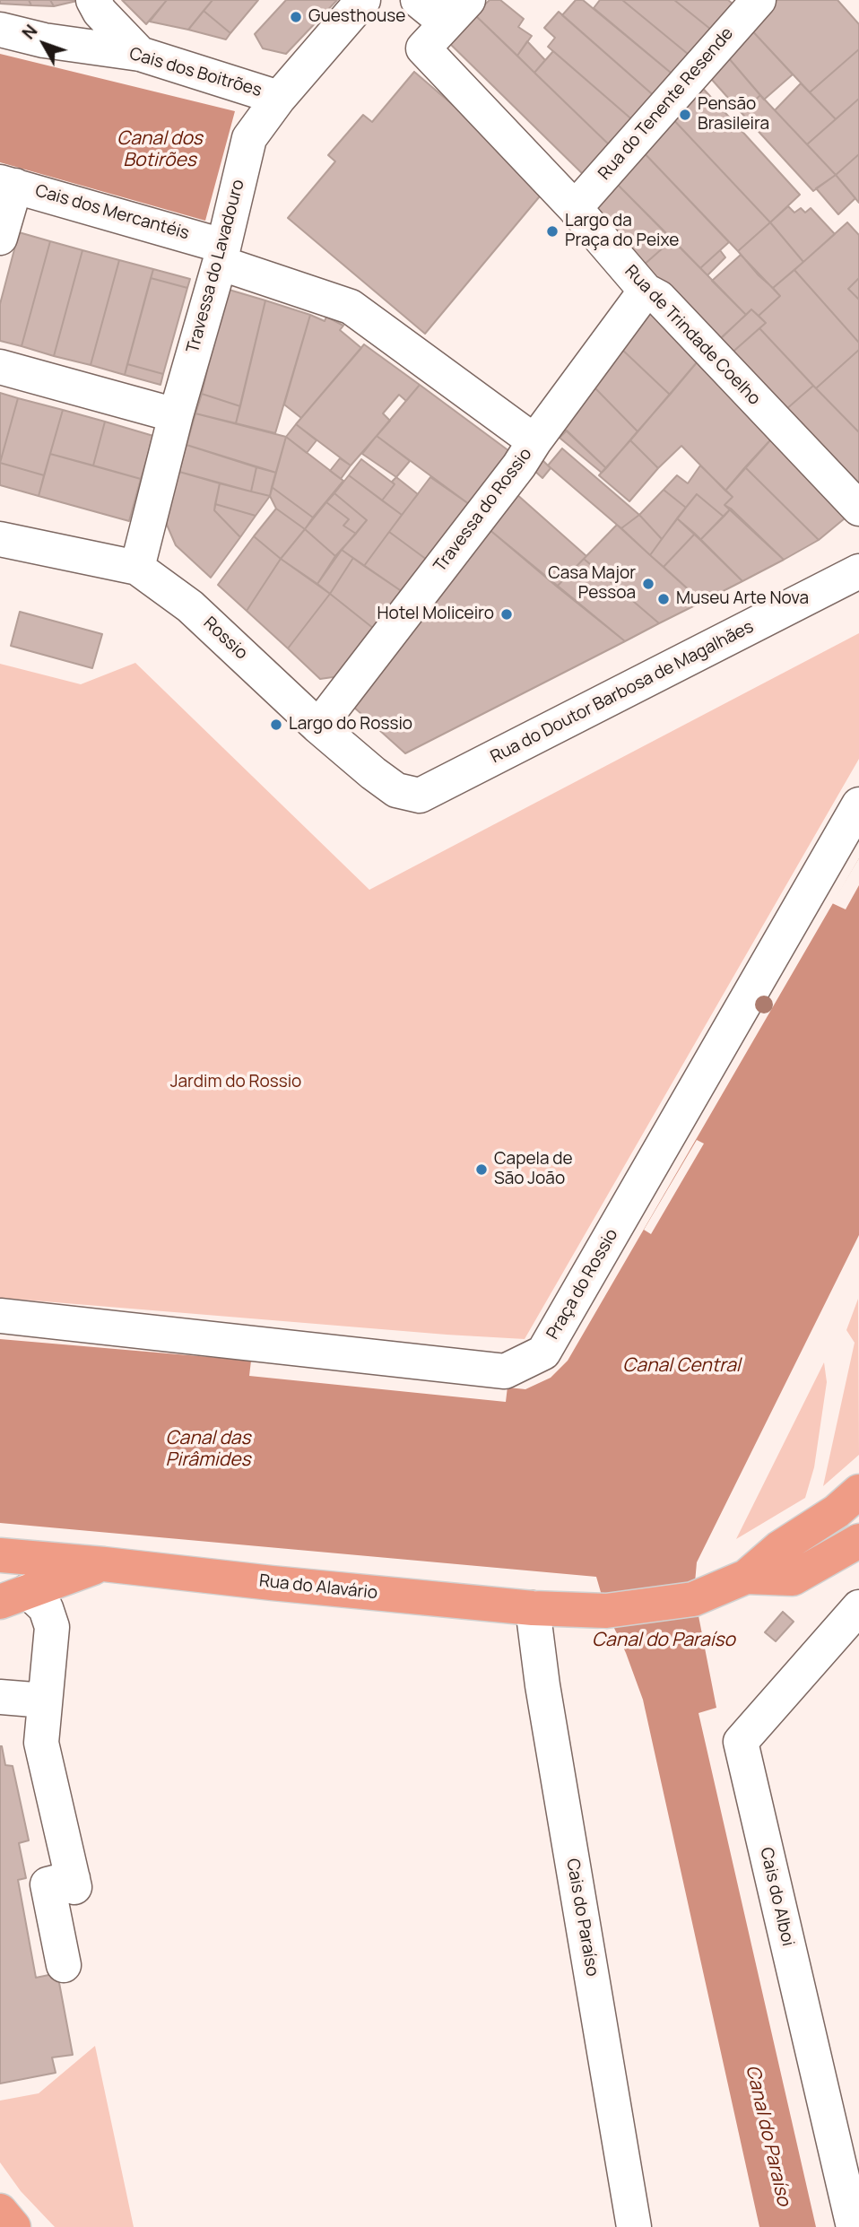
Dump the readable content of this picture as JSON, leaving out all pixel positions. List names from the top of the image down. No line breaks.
{"streets":{"main road":["Rua do Alavário"],"street":["Cais dos Boitrões","Rua do Tenente Resende","Cais dos Mercantéis","Travessa do Lavadouro","Rua de Trindade Coelho","Travessa do Rossio","Rossio","Rua do Doutor Barbosa de Magalhães","Praça do Rossio","Cais do Alboi","Cais do Paraíso"]},"crossings":[["Cais dos Boitrões","Travessa do Lavadouro"],["Rua do Tenente Resende","Rua de Trindade Coelho"],["Cais dos Mercantéis","Travessa do Lavadouro"],["Travessa do Lavadouro","Rossio"],["Rua de Trindade Coelho","Travessa do Rossio"],["Travessa do Rossio","Rossio"],["Rossio","Rua do Doutor Barbosa de Magalhães"],["Rua do Alavário","Cais do Paraíso"]],"water":["Canal dos Botirões","Canal Central","Canal das Pirâmides","Canal do Paraíso"],"parks":["Jardim do Rossio"],"places":["Guesthouse","Pensão Brasileira","Largo da Praça do Peixe","Casa Major Pessoa","Museu Arte Nova","Hotel Moliceiro","Largo do Rossio","Capela de São João"],"north":"top left"}
